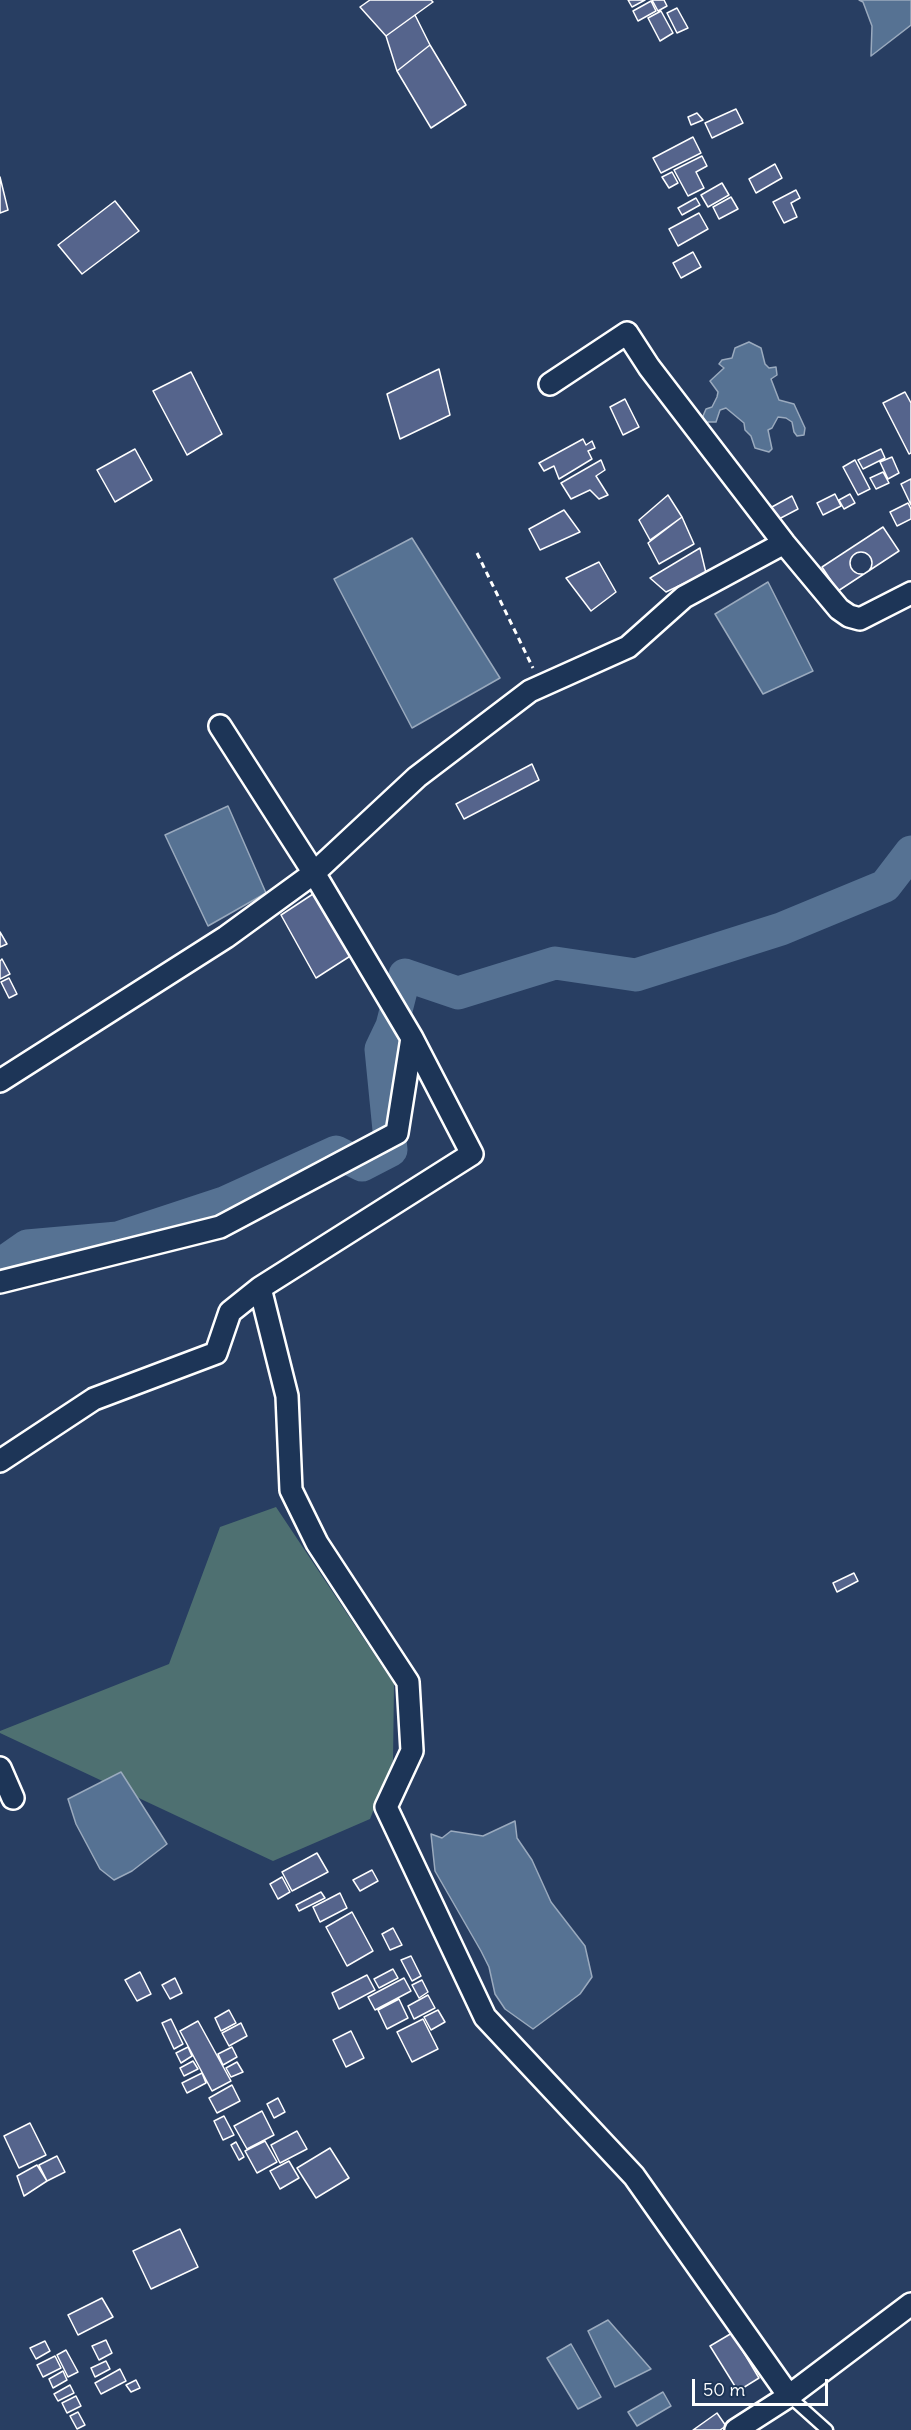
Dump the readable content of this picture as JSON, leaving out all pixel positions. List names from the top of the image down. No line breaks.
{"scale_bar":"50 m"}
